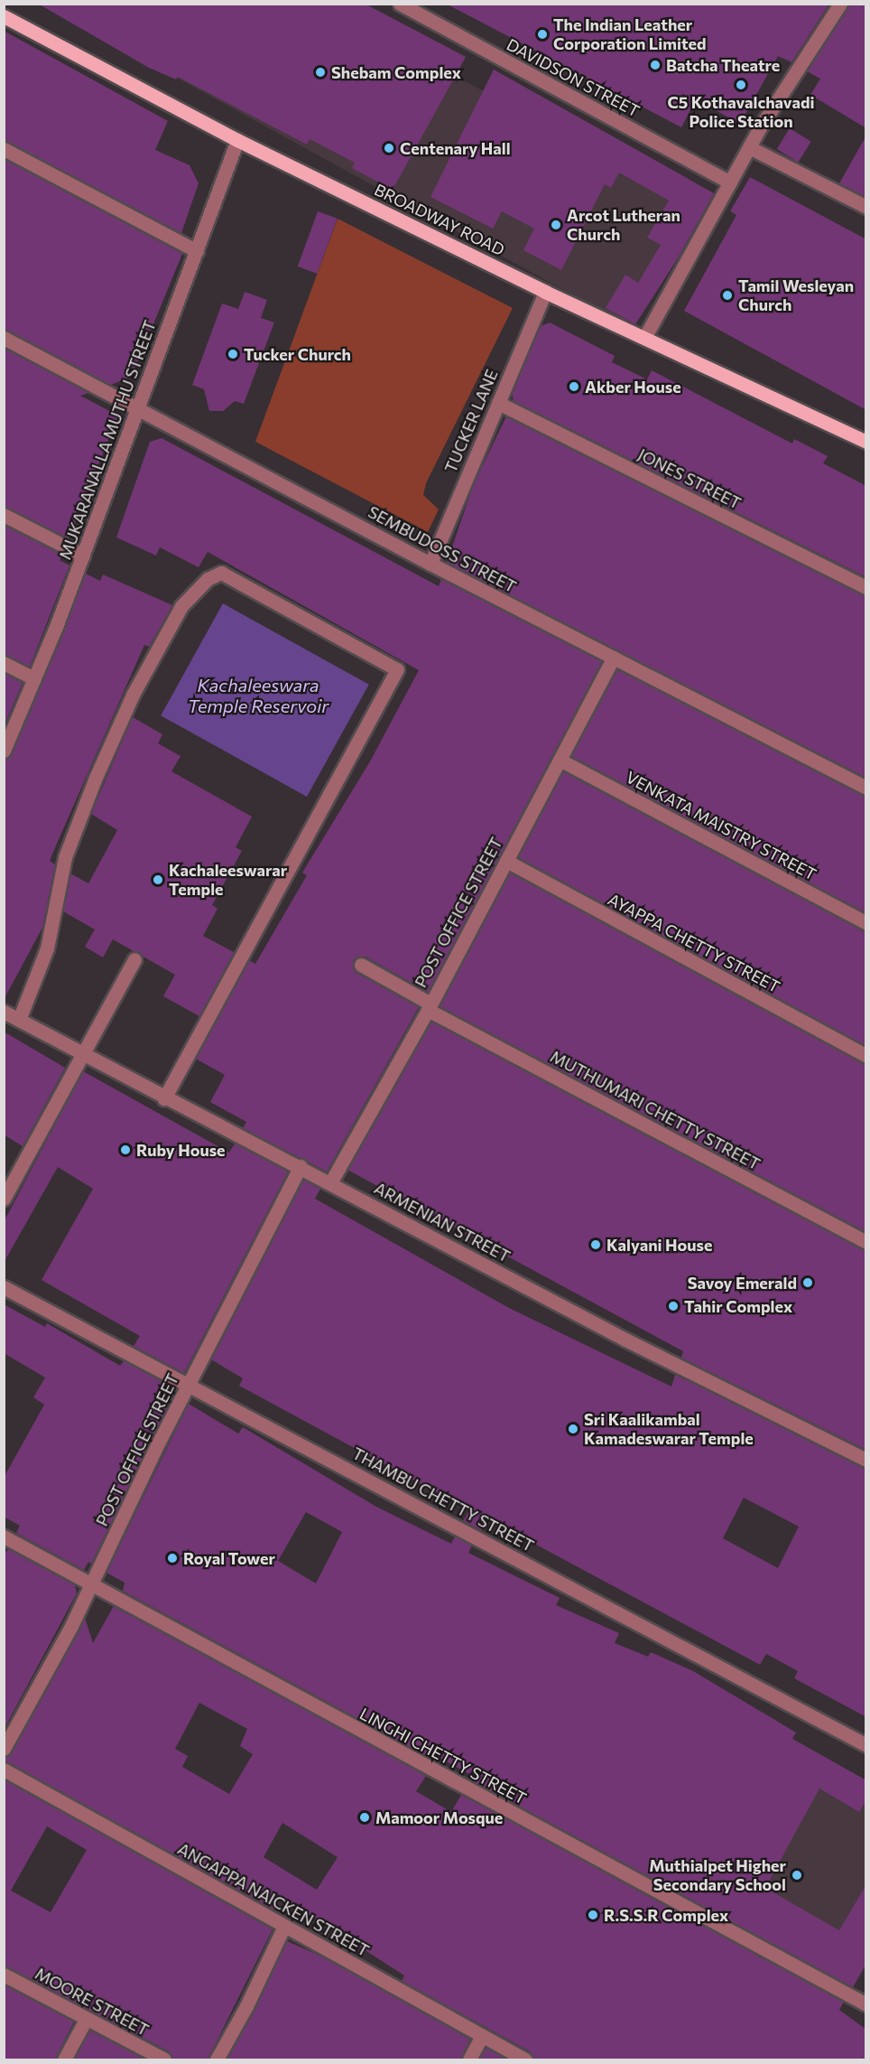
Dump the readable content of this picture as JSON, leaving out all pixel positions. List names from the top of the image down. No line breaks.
{"streets":{"main road":["BROADWAY ROAD"],"street":["DAVIDSON STREET","TUCKER LANE","MUKARANALLA MUTHU STREET","JONES STREET","SEMBUDOSS STREET","VENKATA MAISTRY STREET","POST OFFICE STREET","AYAPPA CHETTY STREET","MUTHUMARI CHETTY STREET","ARMENIAN STREET","THAMBU CHETTY STREET","LINGHI CHETTY STREET","ANGAPPA NAICKEN STREET","MOORE STREET"]},"crossings":[["BROADWAY ROAD","TUCKER LANE"],["BROADWAY ROAD","MUKARANALLA MUTHU STREET"],["TUCKER LANE","JONES STREET"],["TUCKER LANE","SEMBUDOSS STREET"],["MUKARANALLA MUTHU STREET","SEMBUDOSS STREET"],["SEMBUDOSS STREET","POST OFFICE STREET"],["VENKATA MAISTRY STREET","POST OFFICE STREET"],["POST OFFICE STREET","AYAPPA CHETTY STREET"],["POST OFFICE STREET","MUTHUMARI CHETTY STREET"],["POST OFFICE STREET","ARMENIAN STREET"],["POST OFFICE STREET","THAMBU CHETTY STREET"],["POST OFFICE STREET","LINGHI CHETTY STREET"]],"water":["Kachaleeswara Temple Reservoir"],"places":["The Indian Leather Corporation Limited","Batcha Theatre","Shebam Complex","C5 Kothavalchavadi Police Station","Centenary Hall","Arcot Lutheran Church","Tamil Wesleyan Church","Tucker Church","Akber House","Kachaleeswarar Temple","Ruby House","Kalyani House","Savoy Emerald","Tahir Complex","Sri Kaalikambal Kamadeswarar Temple","Royal Tower","Mamoor Mosque","Muthialpet Higher Secondary School","R.S.S.R Complex"]}
